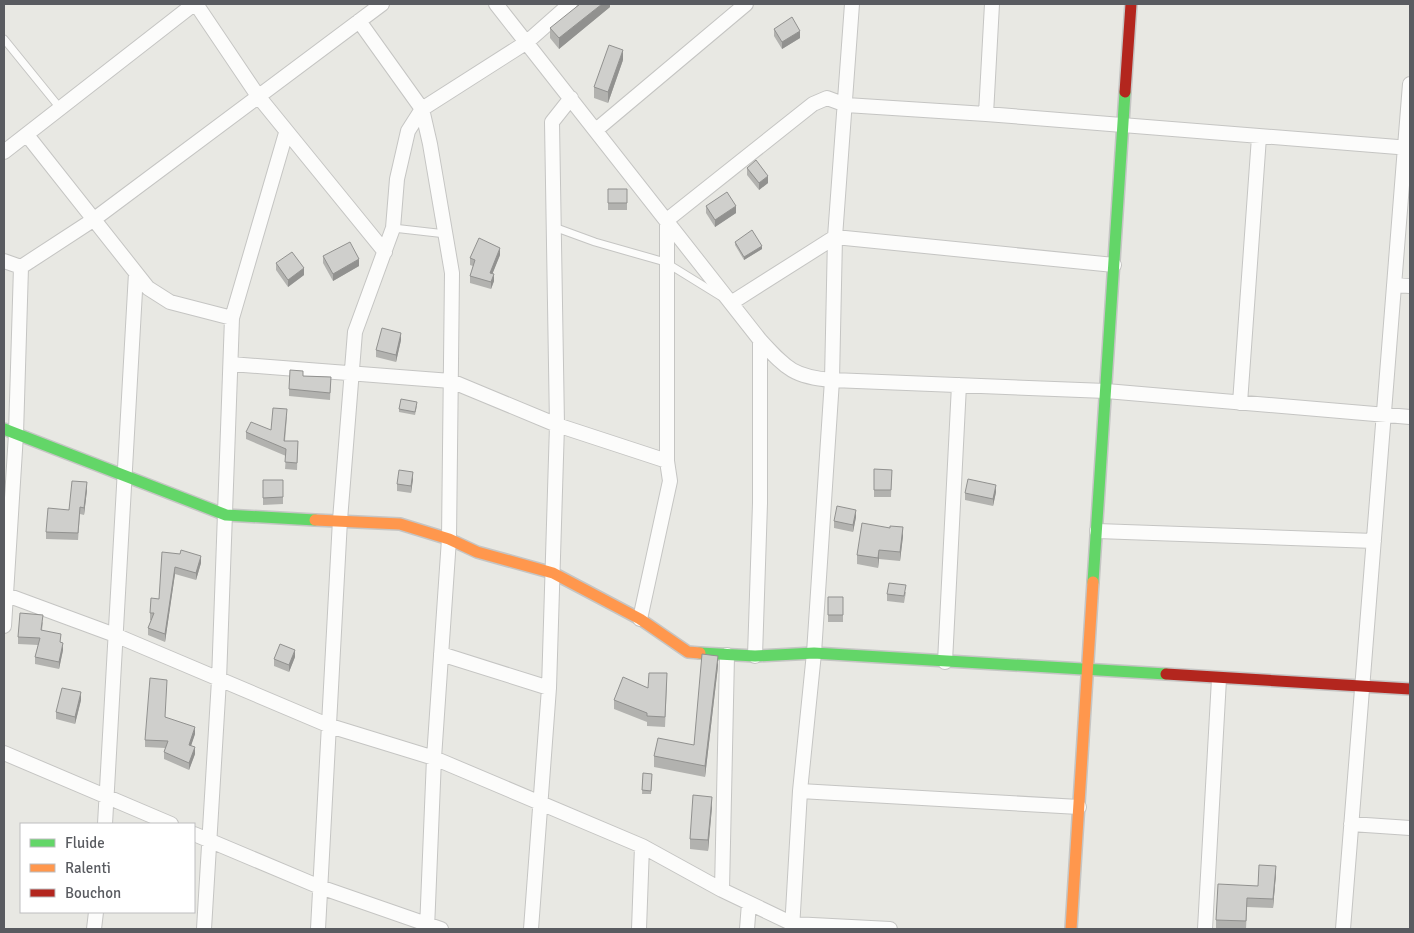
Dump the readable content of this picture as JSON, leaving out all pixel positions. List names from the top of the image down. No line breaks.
{"legend":["Fluide","Ralenti","Bouchon"]}
